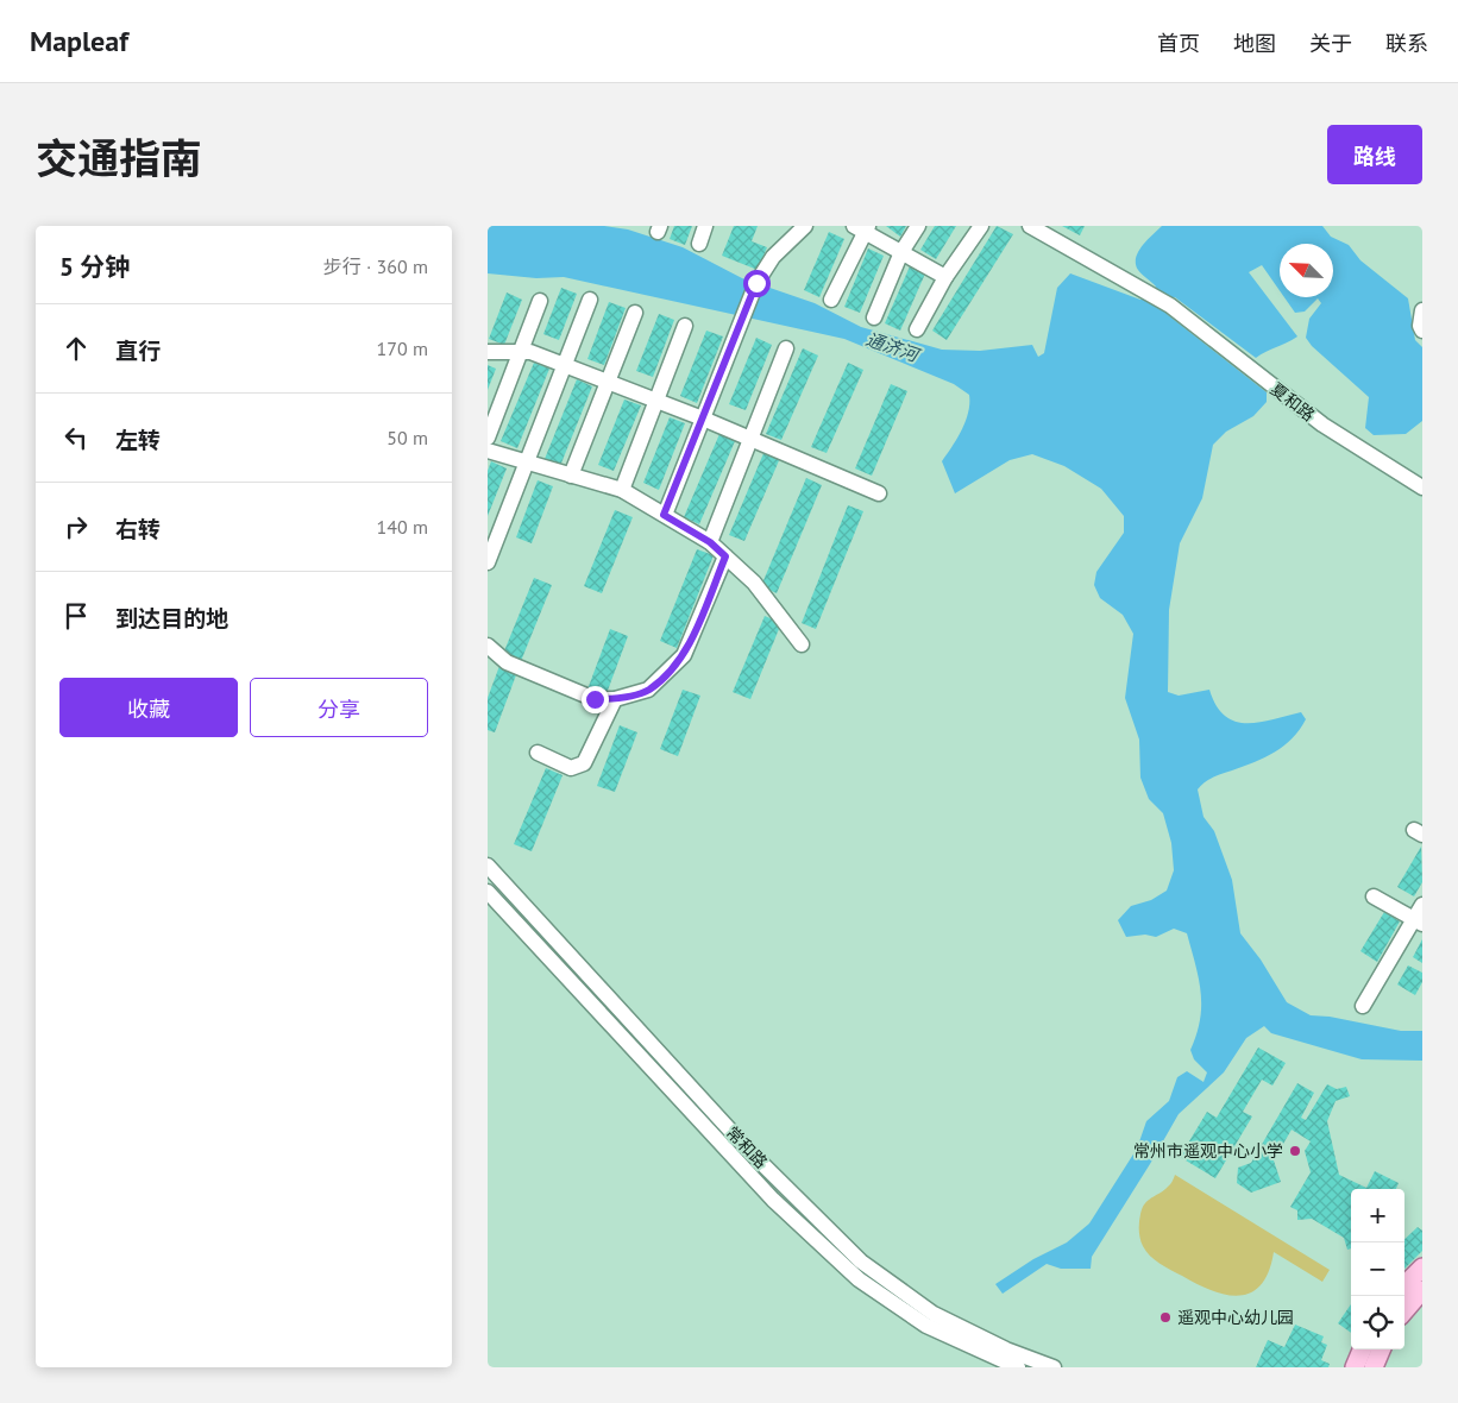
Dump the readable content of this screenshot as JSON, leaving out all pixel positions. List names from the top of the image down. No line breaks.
{"streets":{"street":["夏和路","常和路"]},"water":["通济河"],"places":["常州市遥观中心小学","遥观中心幼儿园"],"north":"top left","page":{"header":"Mapleaf","nav":["首页","地图","关于","联系"],"title":"交通指南","buttons":["路线",["收藏","分享"]],"heading":["5 分钟","步行 · 360 m"],"list":[["直行","170 m"],["左转","50 m"],["右转","140 m"],"到达目的地"],"map_buttons":["+","−"]}}
